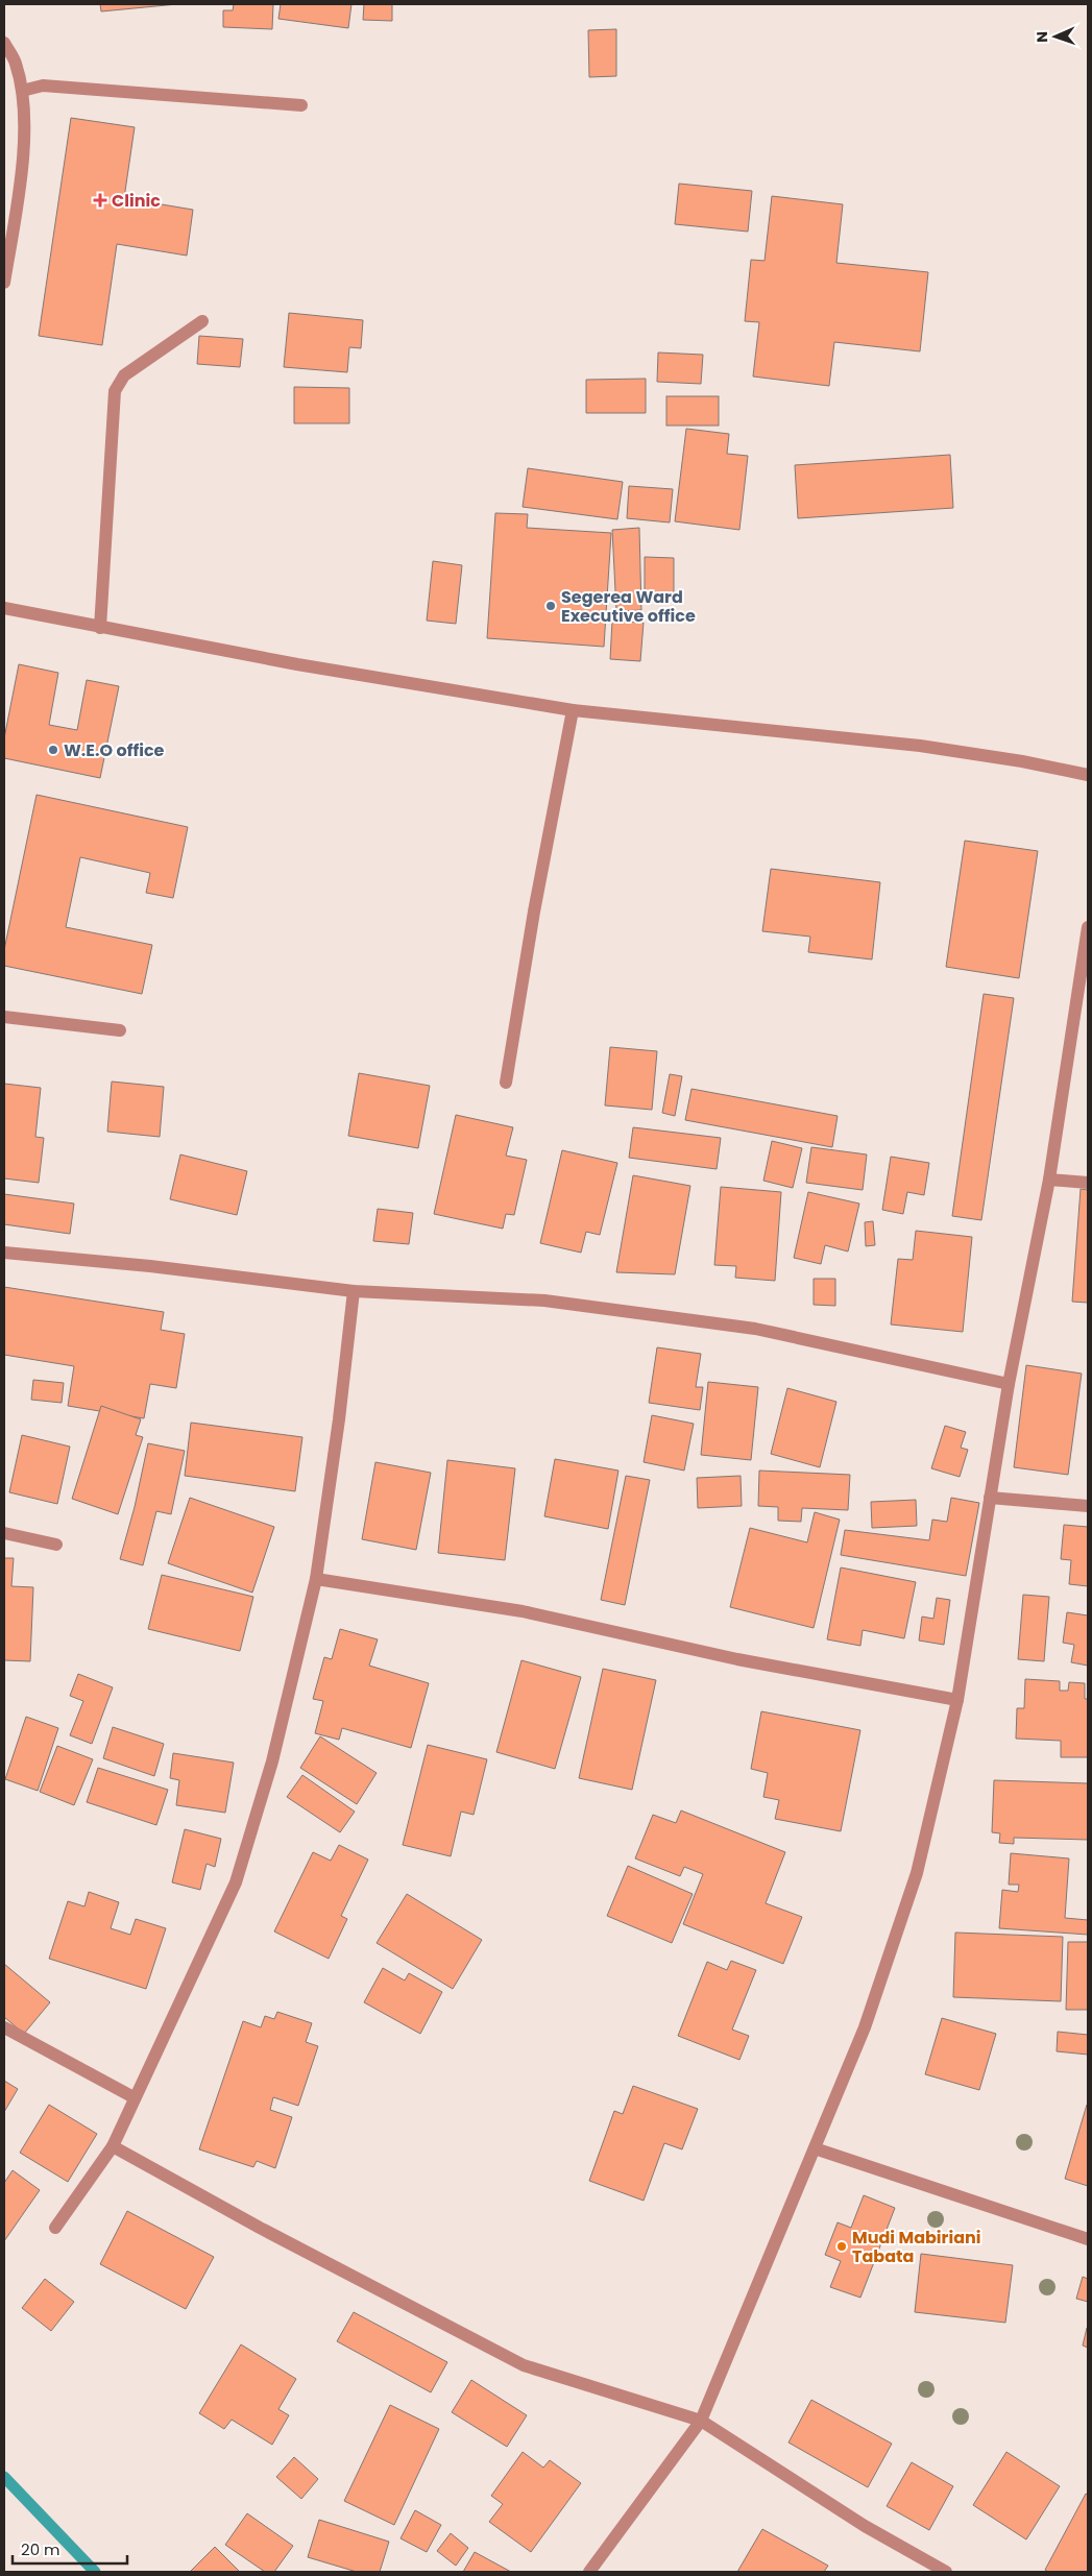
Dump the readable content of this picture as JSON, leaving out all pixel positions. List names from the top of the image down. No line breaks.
{"places":{"health":["Clinic"],"other":["Segerea Ward Executive office","W.E.O office","Mudi Mabiriani Tabata"]},"scale_bar":"20 m","north":"left"}
